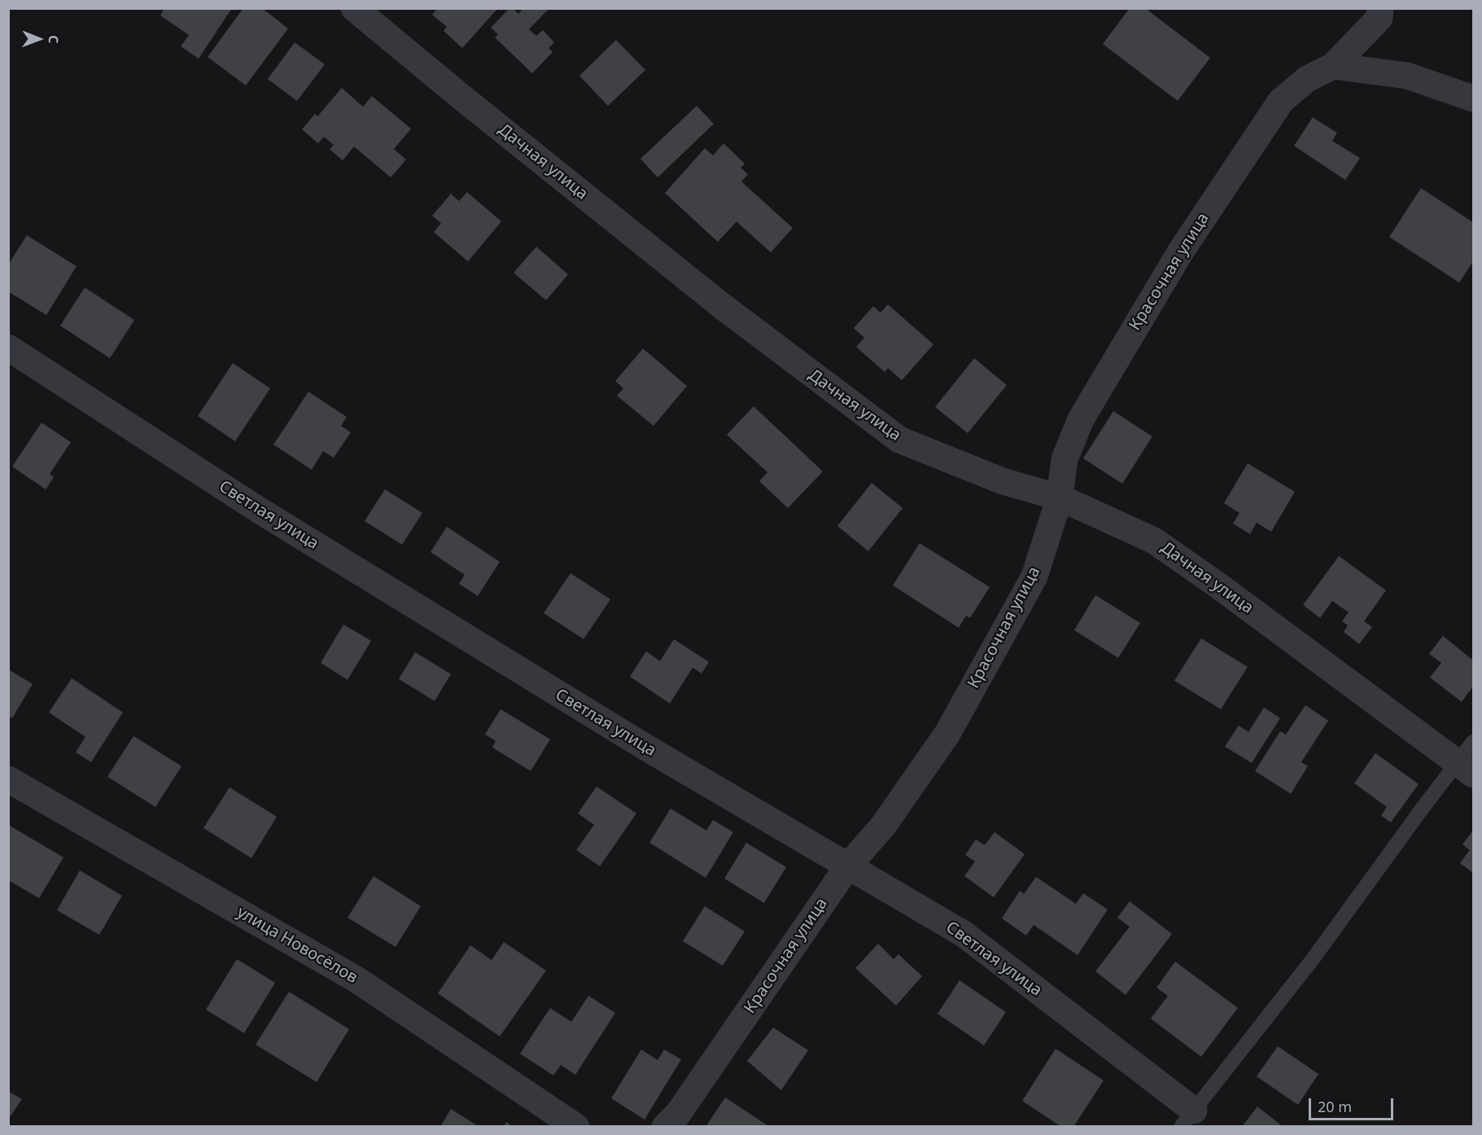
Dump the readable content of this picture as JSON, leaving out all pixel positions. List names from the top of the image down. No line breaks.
{"streets":{"street":["Дачная улица","Красочная улица","Светлая улица","улица Новосёлов"]},"crossings":[["Дачная улица","Красочная улица"],["Красочная улица","Светлая улица"]],"scale_bar":"20 m","north":"right"}
